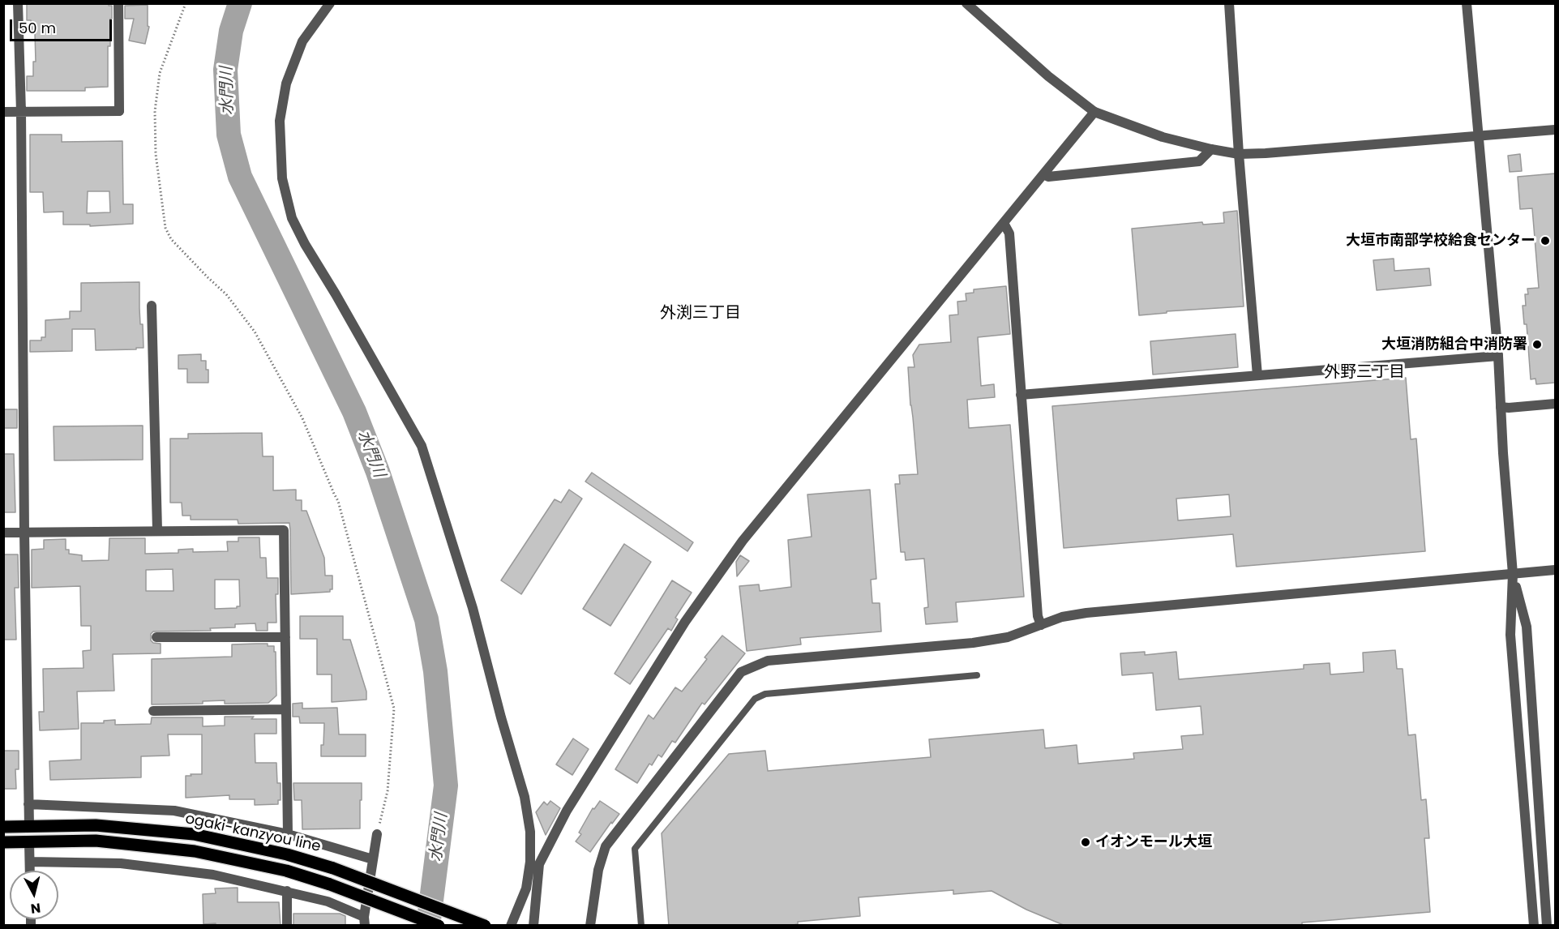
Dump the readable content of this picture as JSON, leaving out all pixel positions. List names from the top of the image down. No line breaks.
{"streets":{"main road":["ogaki-kanzyou line"]},"districts":["外渕三丁目","外野三丁目"],"water":["水門川"],"places":["大垣市南部学校給食センター","大垣消防組合中消防署","イオンモール大垣"],"scale_bar":"50 m","north":"bottom"}
